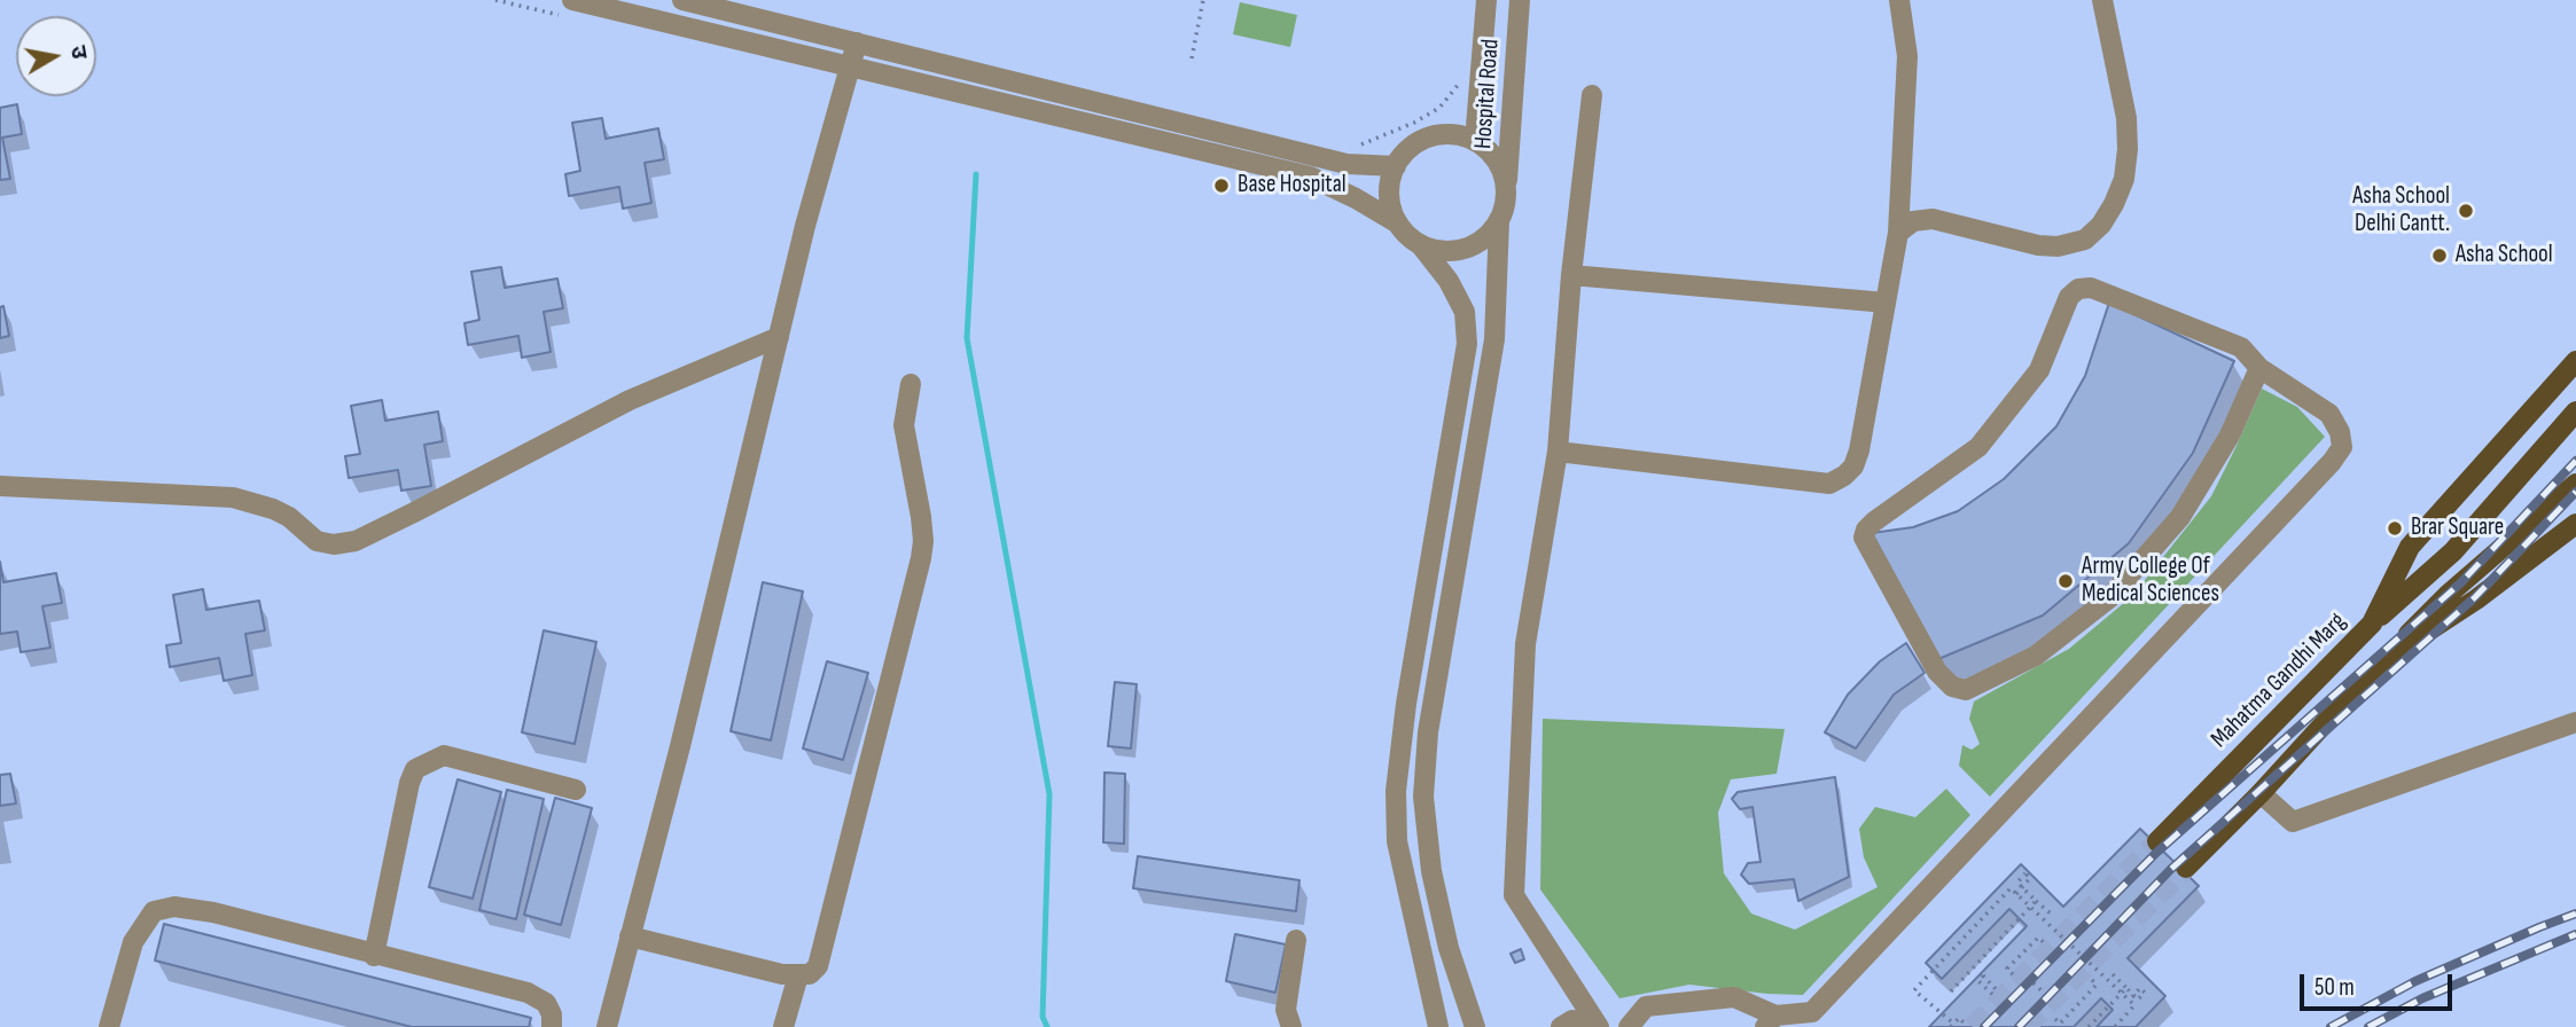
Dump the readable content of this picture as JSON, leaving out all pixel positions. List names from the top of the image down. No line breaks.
{"streets":{"main road":["Mahatma Gandhi Marg"],"street":["Hospital Road"]},"places":["Base Hospital","Asha School Delhi Cantt.","Asha School","Brar Square","Army College Of Medical Sciences"],"scale_bar":"50 m","north":"right"}
